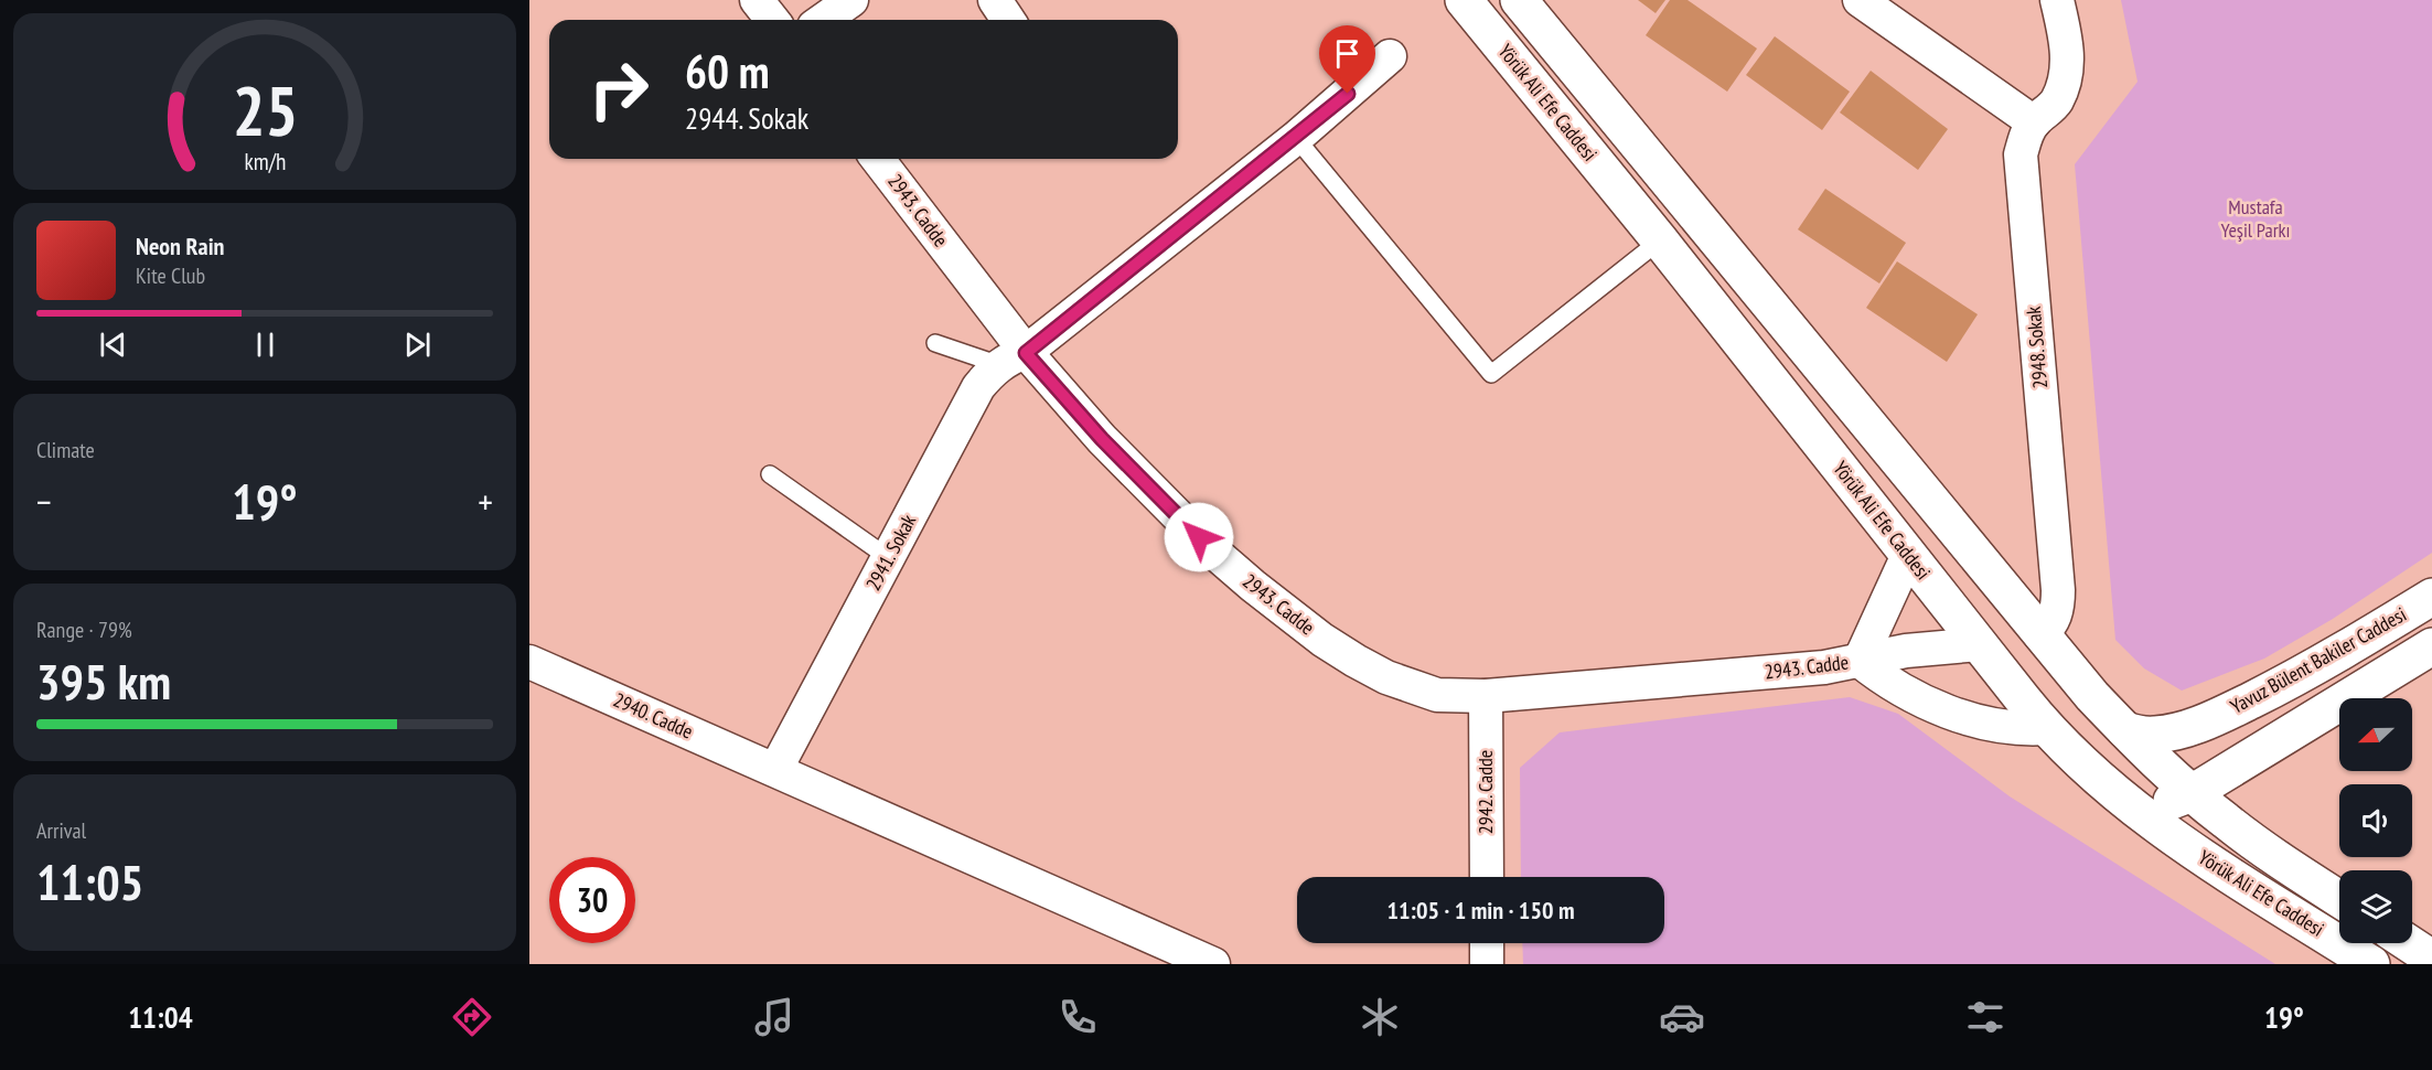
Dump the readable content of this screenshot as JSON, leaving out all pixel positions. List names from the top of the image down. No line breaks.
{"streets":{"street":["Yörük Ali Efe Caddesi","2943. Cadde","2948. Sokak","2941. Sokak","Yavuz Bülent Bakiler Caddesi","2940. Cadde","2942. Cadde"]},"crossings":[["Yörük Ali Efe Caddesi","2943. Cadde"],["Yörük Ali Efe Caddesi","2948. Sokak"],["Yörük Ali Efe Caddesi","Yavuz Bülent Bakiler Caddesi"],["2943. Cadde","2941. Sokak"],["2943. Cadde","2942. Cadde"],["2941. Sokak","2940. Cadde"]],"parks":["Mustafa Yeşil Parkı"],"north":"left","page":{"turn":["60 m","2944. Sokak"],"song":["Neon Rain","Kite Club"],"tile":["Climate",["Range · 79%","395 km"],["Arrival","11:05"]],"heat":["−","19°","+"],"limit":"30","trip":"11:05 · 1 min · 150 m","tabs":["11:04","19°"],"gauge":["25","km/h"]}}
